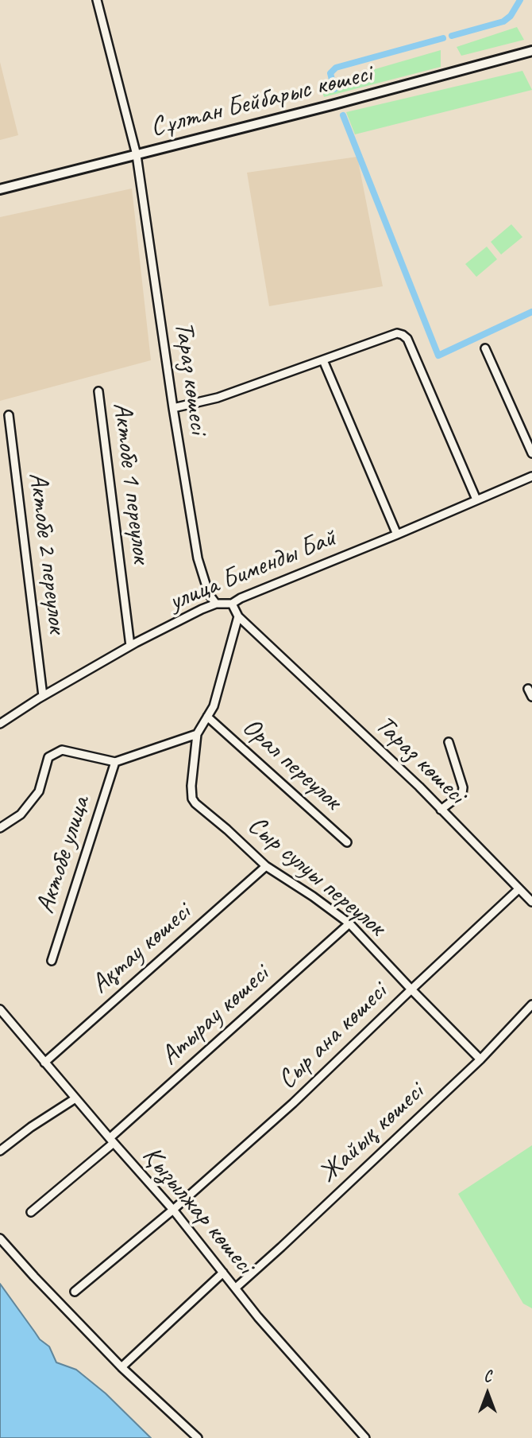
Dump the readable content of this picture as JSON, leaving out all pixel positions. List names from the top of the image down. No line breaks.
{"streets":{"main road":["Сұлтан Бейбарыс көшесі"],"street":["Тараз көшесі","Актобе 1 переулок","Актобе 2 переулок","улица Бименды Бай","Орал переулок","Актобе улица","Сыр сулуы переулок","Ақтау көшесі","Атырау көшесі","Сыр ана көшесі","Жайық көшесі","Қызылжар көшесі"]},"crossings":[["Сұлтан Бейбарыс көшесі","Тараз көшесі"],["Тараз көшесі","улица Бименды Бай"],["Тараз көшесі","Сыр ана көшесі"],["Актобе 1 переулок","улица Бименды Бай"],["Актобе 2 переулок","улица Бименды Бай"],["Сыр сулуы переулок","Ақтау көшесі"],["Сыр сулуы переулок","Атырау көшесі"],["Сыр сулуы переулок","Сыр ана көшесі"],["Сыр сулуы переулок","Жайық көшесі"],["Ақтау көшесі","Қызылжар көшесі"],["Атырау көшесі","Қызылжар көшесі"],["Сыр ана көшесі","Қызылжар көшесі"],["Жайық көшесі","Қызылжар көшесі"]],"north":"top"}
